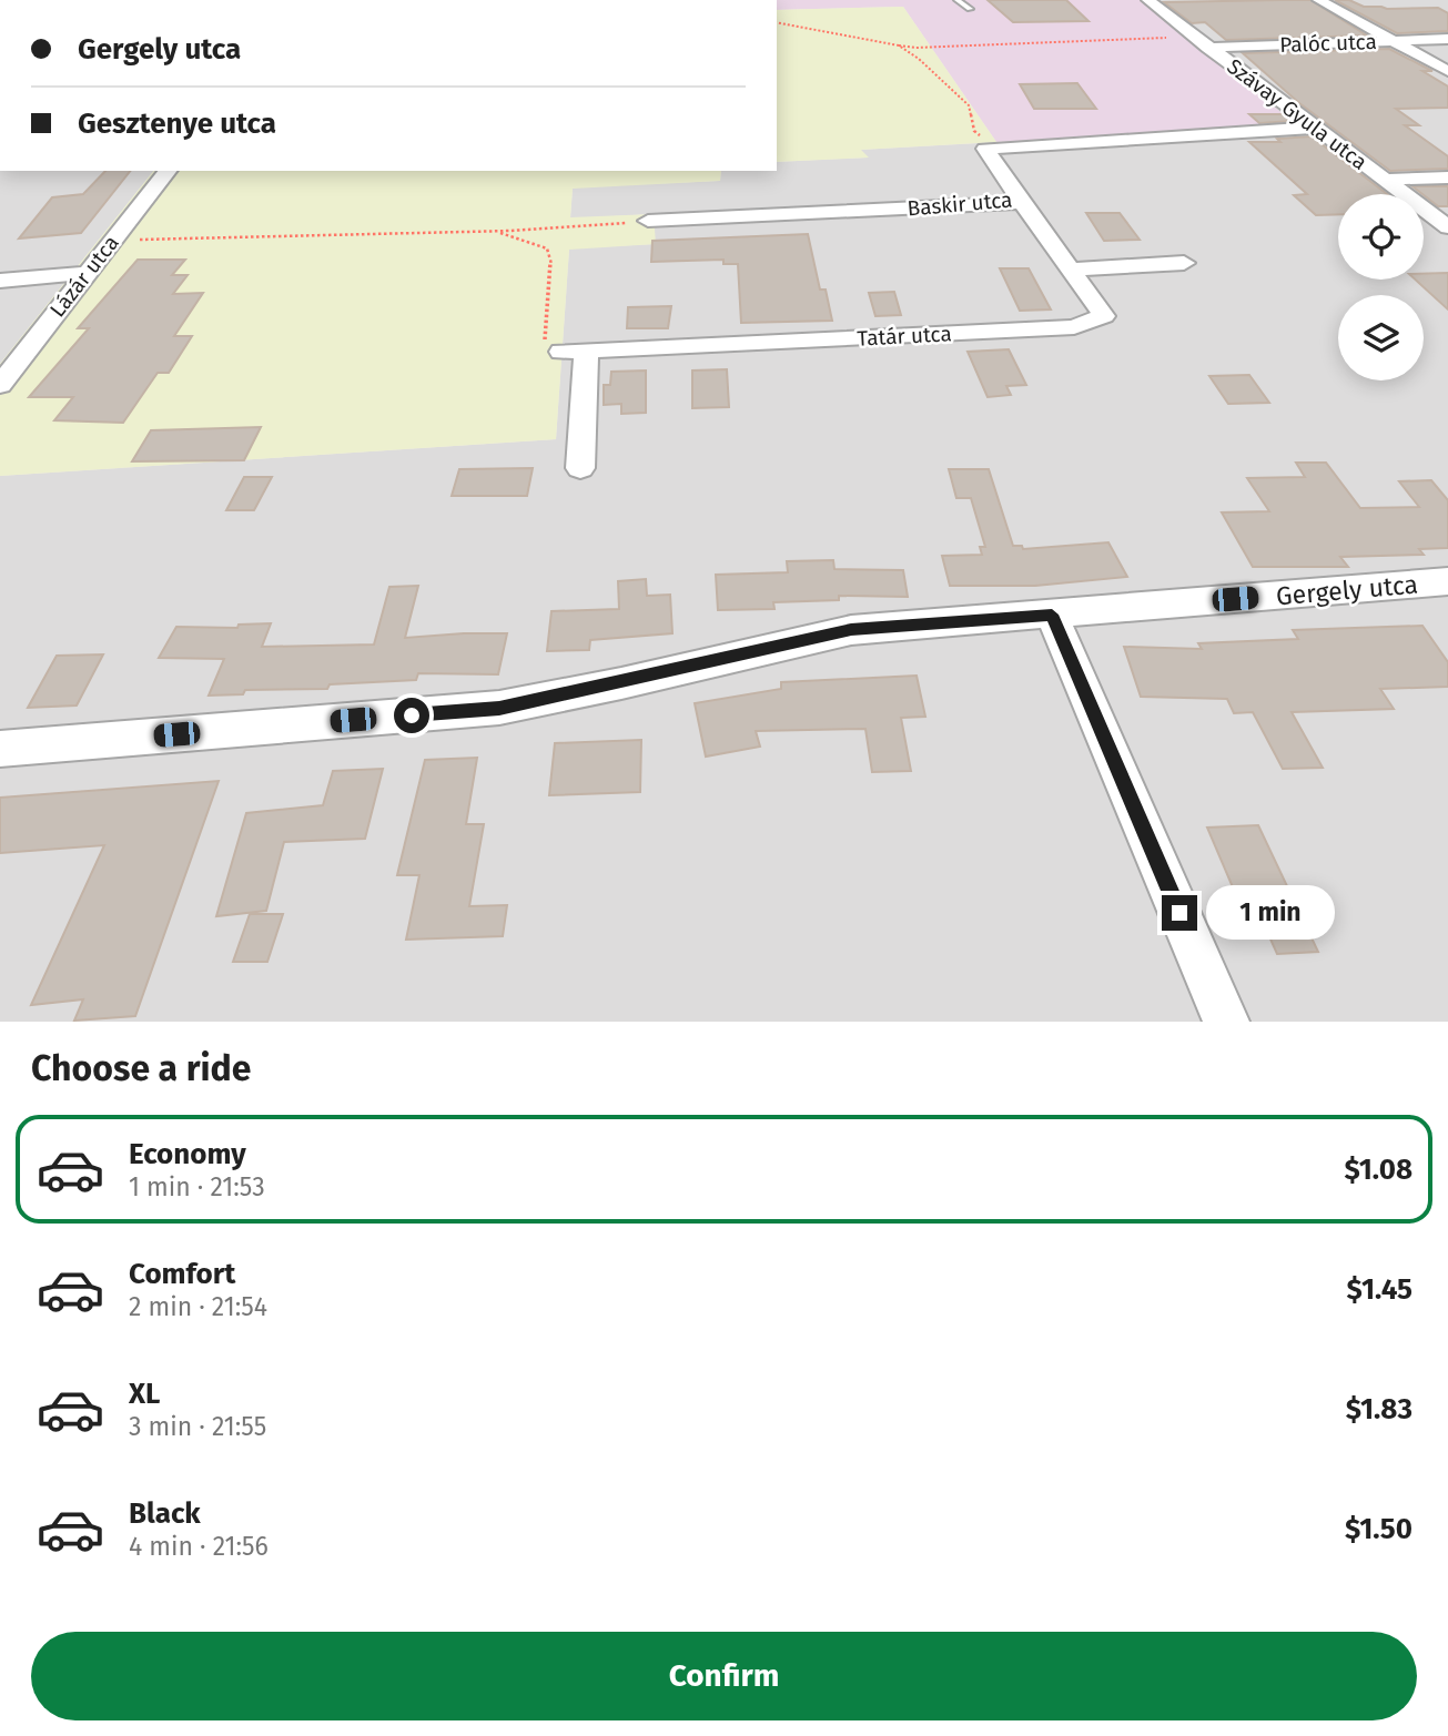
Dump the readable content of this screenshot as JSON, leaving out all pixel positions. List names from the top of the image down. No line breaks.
{"streets":{"street":["Palóc utca","Szávay Gyula utca","Baskir utca","Lázár utca","Tatár utca","Gergely utca"]},"crossings":[["Palóc utca","Szávay Gyula utca"],["Baskir utca","Tatár utca"]],"page":{"banner":["Gergely utca","Gesztenye utca"],"bubble":"1 min","heading":"Choose a ride","list":[{"name":"Economy","note":"1 min · 21:53","value":"$1.08"},{"name":"Comfort","note":"2 min · 21:54","value":"$1.45"},{"name":"XL","note":"3 min · 21:55","value":"$1.83"},{"name":"Black","note":"4 min · 21:56","value":"$1.50"}],"buttons":"Confirm"}}
